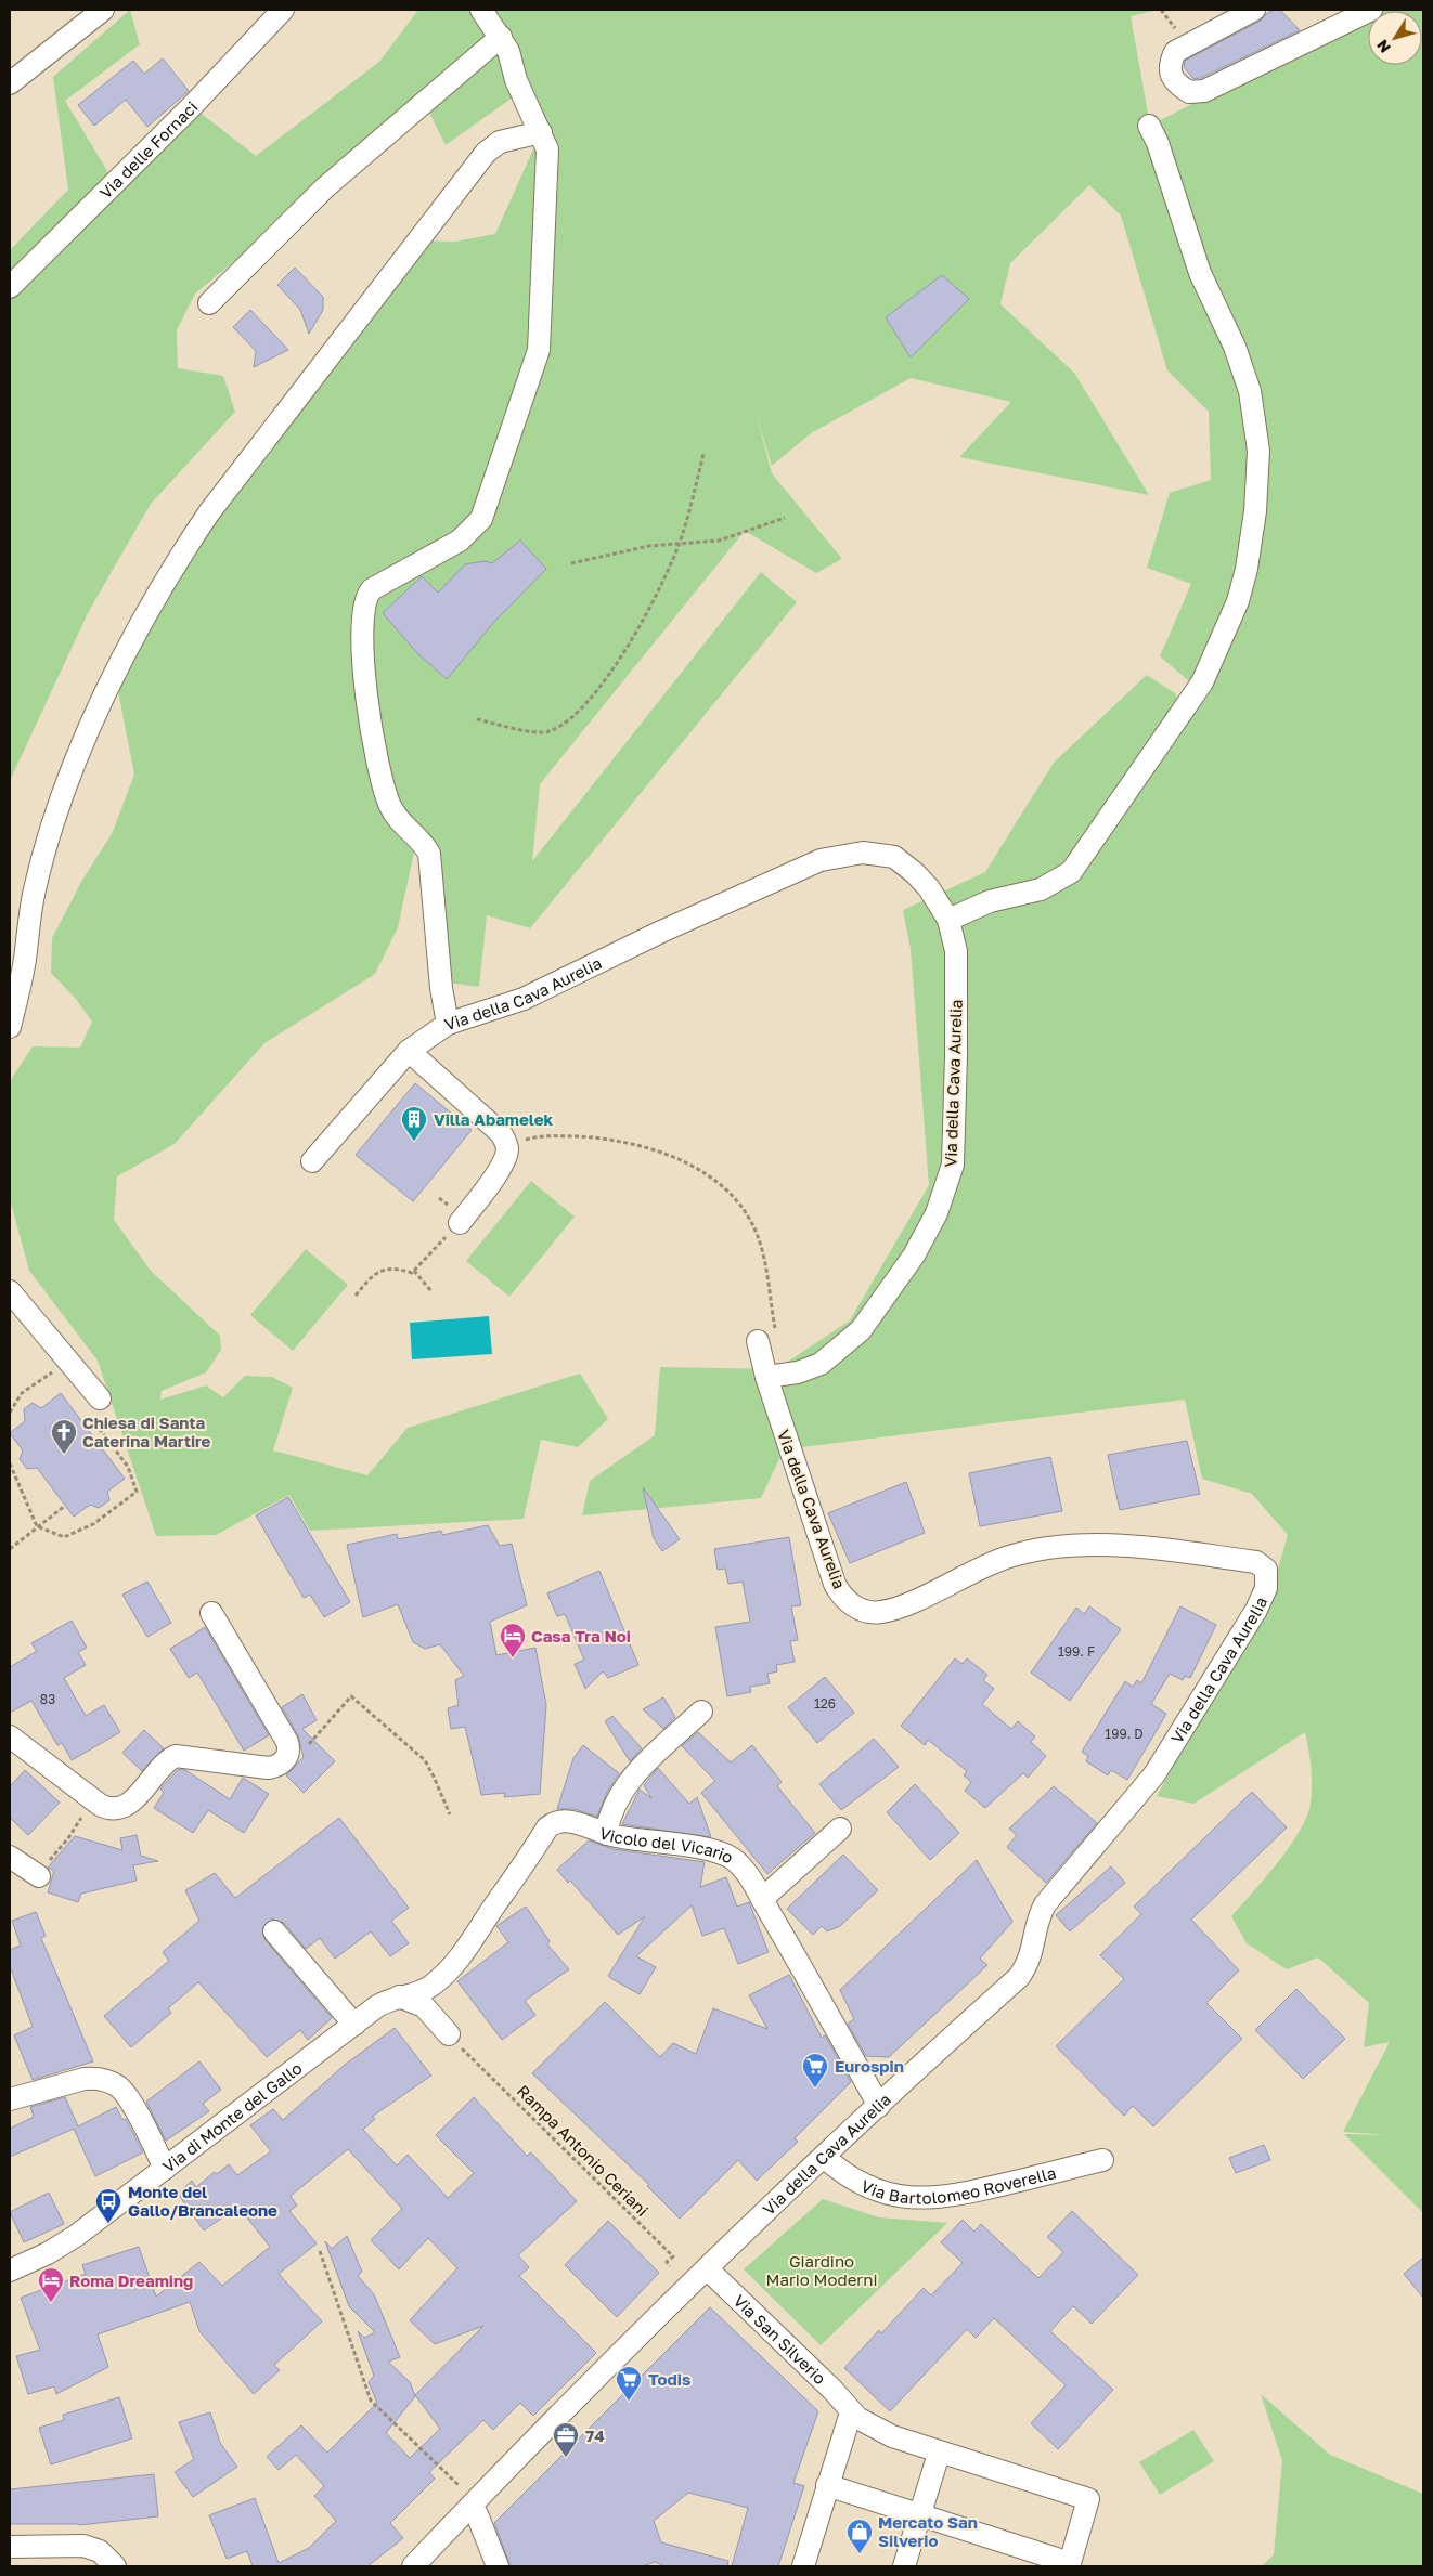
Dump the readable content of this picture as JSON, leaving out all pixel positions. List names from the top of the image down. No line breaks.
{"streets":{"street":["Via delle Fornaci","Via della Cava Aurelia","Vicolo del Vicario","Via di Monte del Gallo","Via Bartolomeo Roverella","Via San Silverio"],"path":["Rampa Antonio Ceriani"]},"crossings":[["Via della Cava Aurelia","Vicolo del Vicario"],["Via della Cava Aurelia","Via Bartolomeo Roverella"],["Via della Cava Aurelia","Via San Silverio"],["Vicolo del Vicario","Via di Monte del Gallo"]],"parks":["Giardino Mario Moderni"],"places":{"building":["Villa Abamelek"],"church":["Chiesa di Santa Caterina Martire"],"hotel":["Casa Tra Noi","Roma Dreaming"],"supermarket":["Eurospin","Todis"],"bus stop":["Monte del Gallo/Brancaleone"],"office":["74"],"shop":["Mercato San Silverio"]},"house_numbers":["199. F","83","126","199. D"],"north":"bottom left"}
